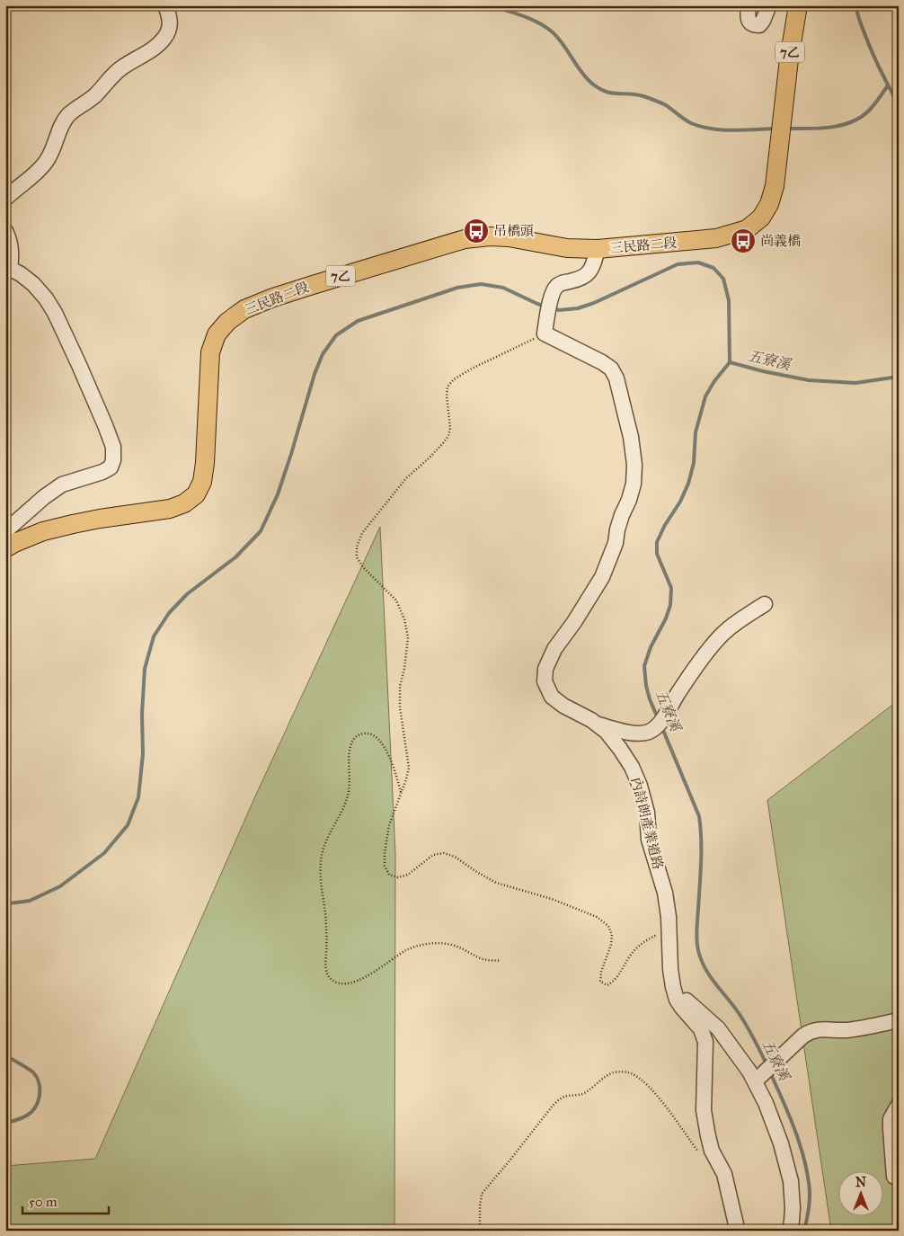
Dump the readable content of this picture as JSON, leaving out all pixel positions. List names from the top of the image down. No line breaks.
{"streets":{"main road":["7乙","三民路二段"],"lane":["內詩朗產業道路"]},"water":["五寮溪"],"places":{"bus stop":["吊橋頭","尚義橋"]},"scale_bar":"50 m","north":"top"}
